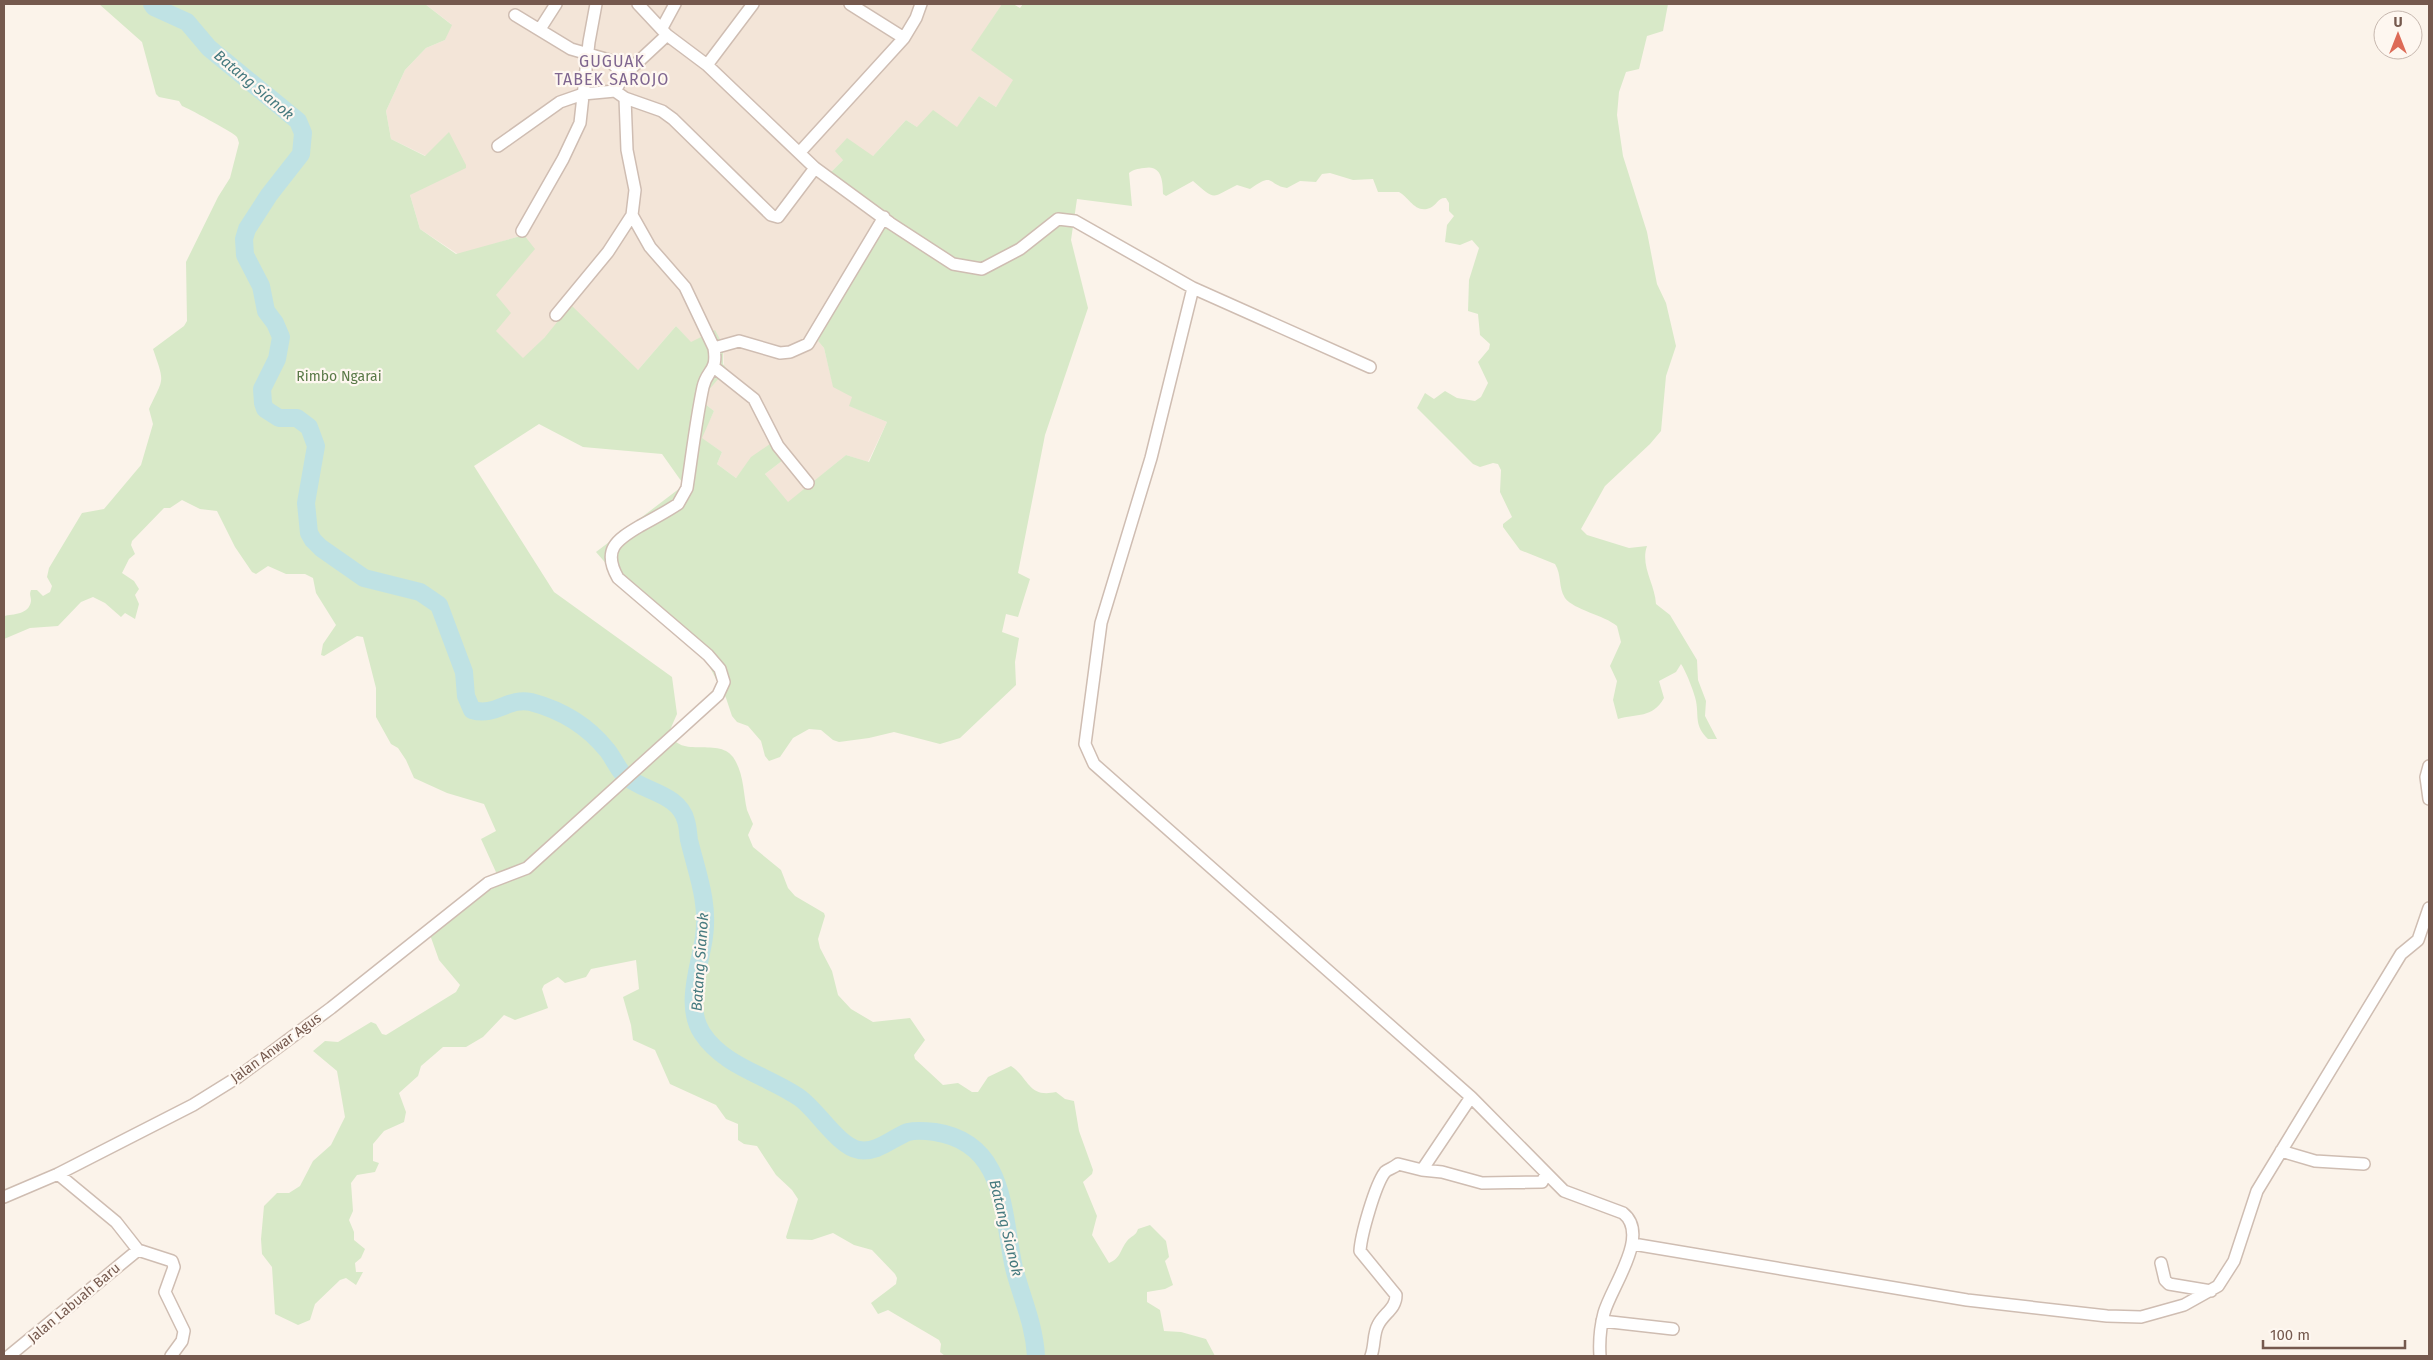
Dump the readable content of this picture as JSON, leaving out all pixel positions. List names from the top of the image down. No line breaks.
{"streets":{"street":["Jalan Anwar Agus","Jalan Labuah Baru"]},"districts":["GUGUAK TABEK SAROJO"],"water":["Batang Sianok"],"parks":["Rimbo Ngarai"],"scale_bar":"100 m","north":"top"}
